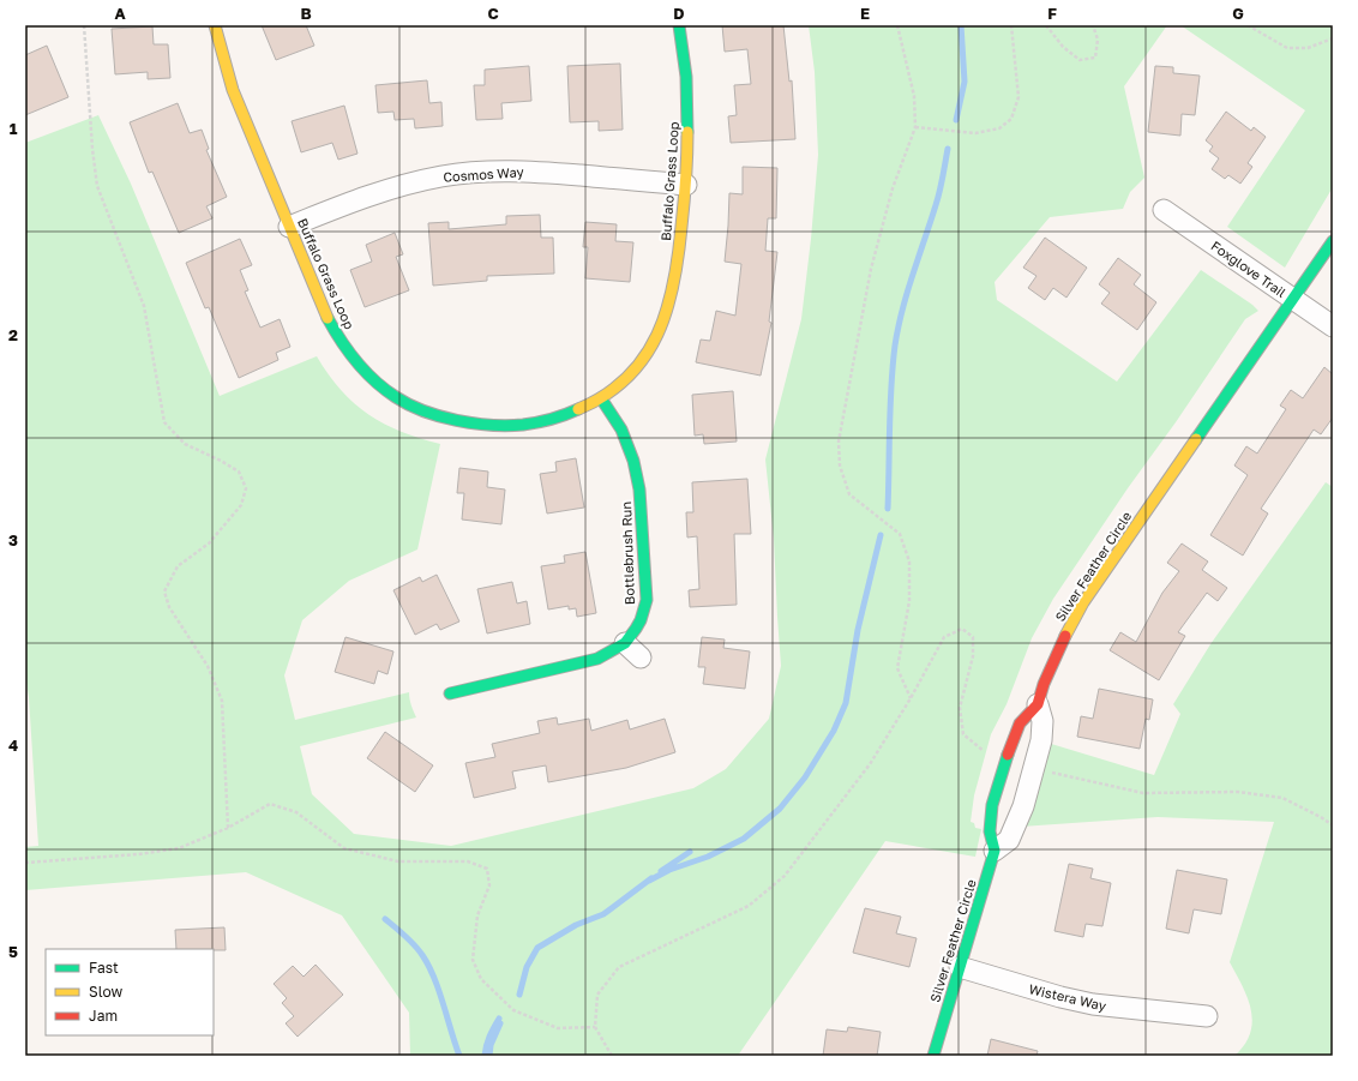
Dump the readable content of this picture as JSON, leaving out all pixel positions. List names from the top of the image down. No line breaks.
{"streets":{"street":["Cosmos Way","Buffalo Grass Loop","Foxglove Trail","Bottlebrush Run","Silver Feather Circle","Wistera Way"]},"crossings":[["Cosmos Way","Buffalo Grass Loop"],["Buffalo Grass Loop","Bottlebrush Run"],["Foxglove Trail","Silver Feather Circle"],["Silver Feather Circle","Wistera Way"]],"legend":["Fast","Slow","Jam"],"grid":{"columns":["A","B","C","D","E","F","G"],"rows":["1","2","3","4","5"]}}
